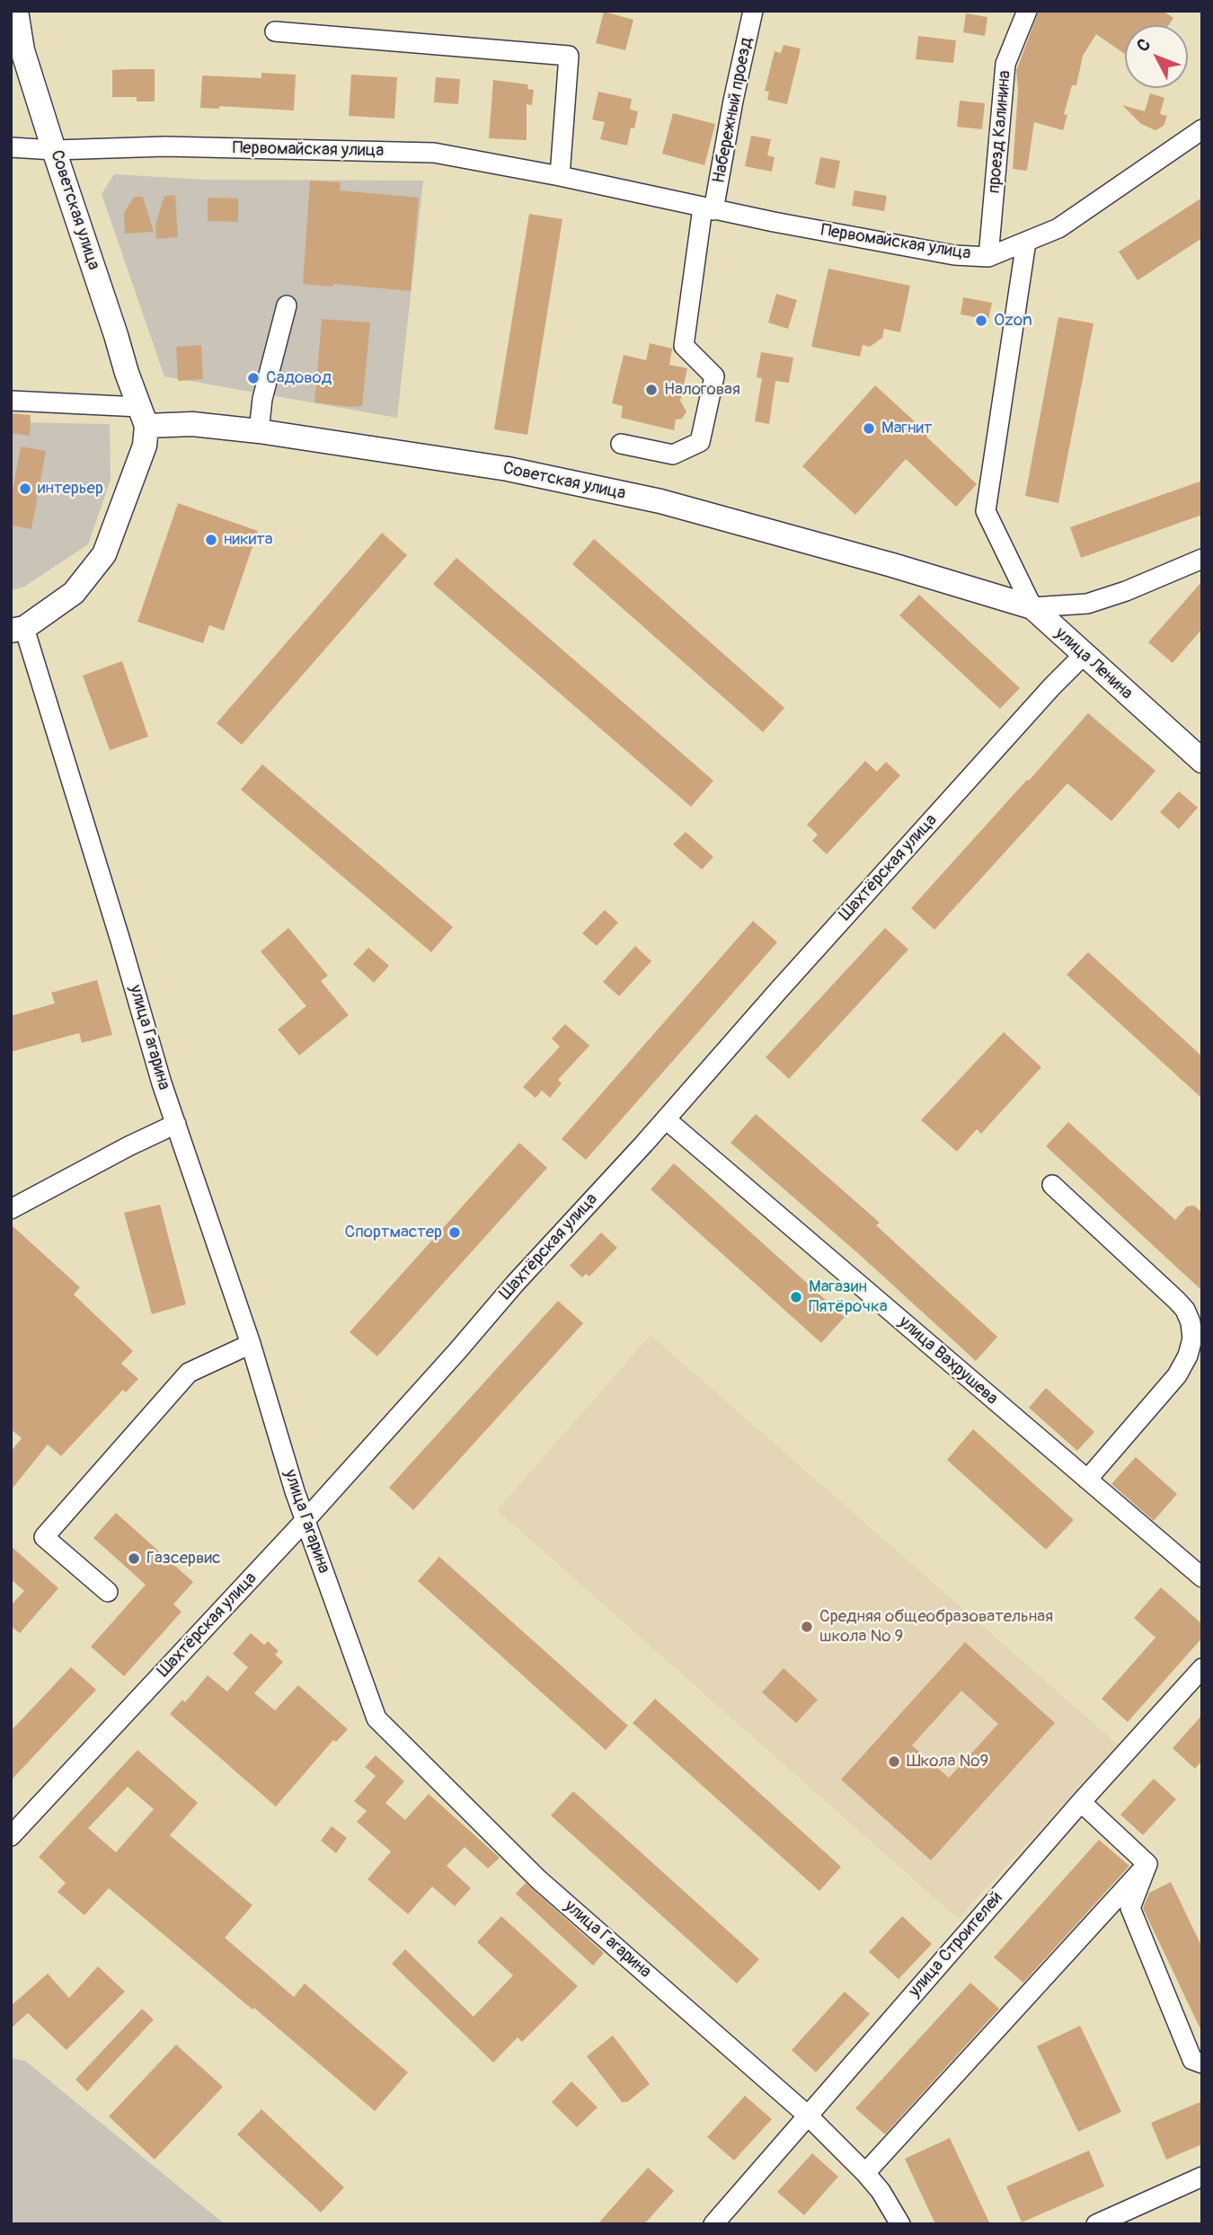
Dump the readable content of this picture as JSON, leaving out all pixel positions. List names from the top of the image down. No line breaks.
{"streets":{"main road":["Советская улица","улица Ленина"],"street":["Набережный проезд","проезд Калинина","Первомайская улица","Шахтёрская улица","улица Гагарина","улица Вахрушева","улица Строителей"]},"crossings":[["Набережный проезд","Первомайская улица"],["проезд Калинина","Первомайская улица"],["Первомайская улица","Советская улица"],["Советская улица","улица Ленина"],["Советская улица","улица Гагарина"],["улица Ленина","Шахтёрская улица"],["Шахтёрская улица","улица Гагарина"],["Шахтёрская улица","улица Вахрушева"],["улица Гагарина","улица Строителей"]],"places":["Ozon","Садовод","Налоговая","Магнит","интерьер","никита","Спортмастер","Магазин Пятёрочка","Газсервис","Средняя общеобразовательная школа № 9","Школа №9"],"north":"top left"}
